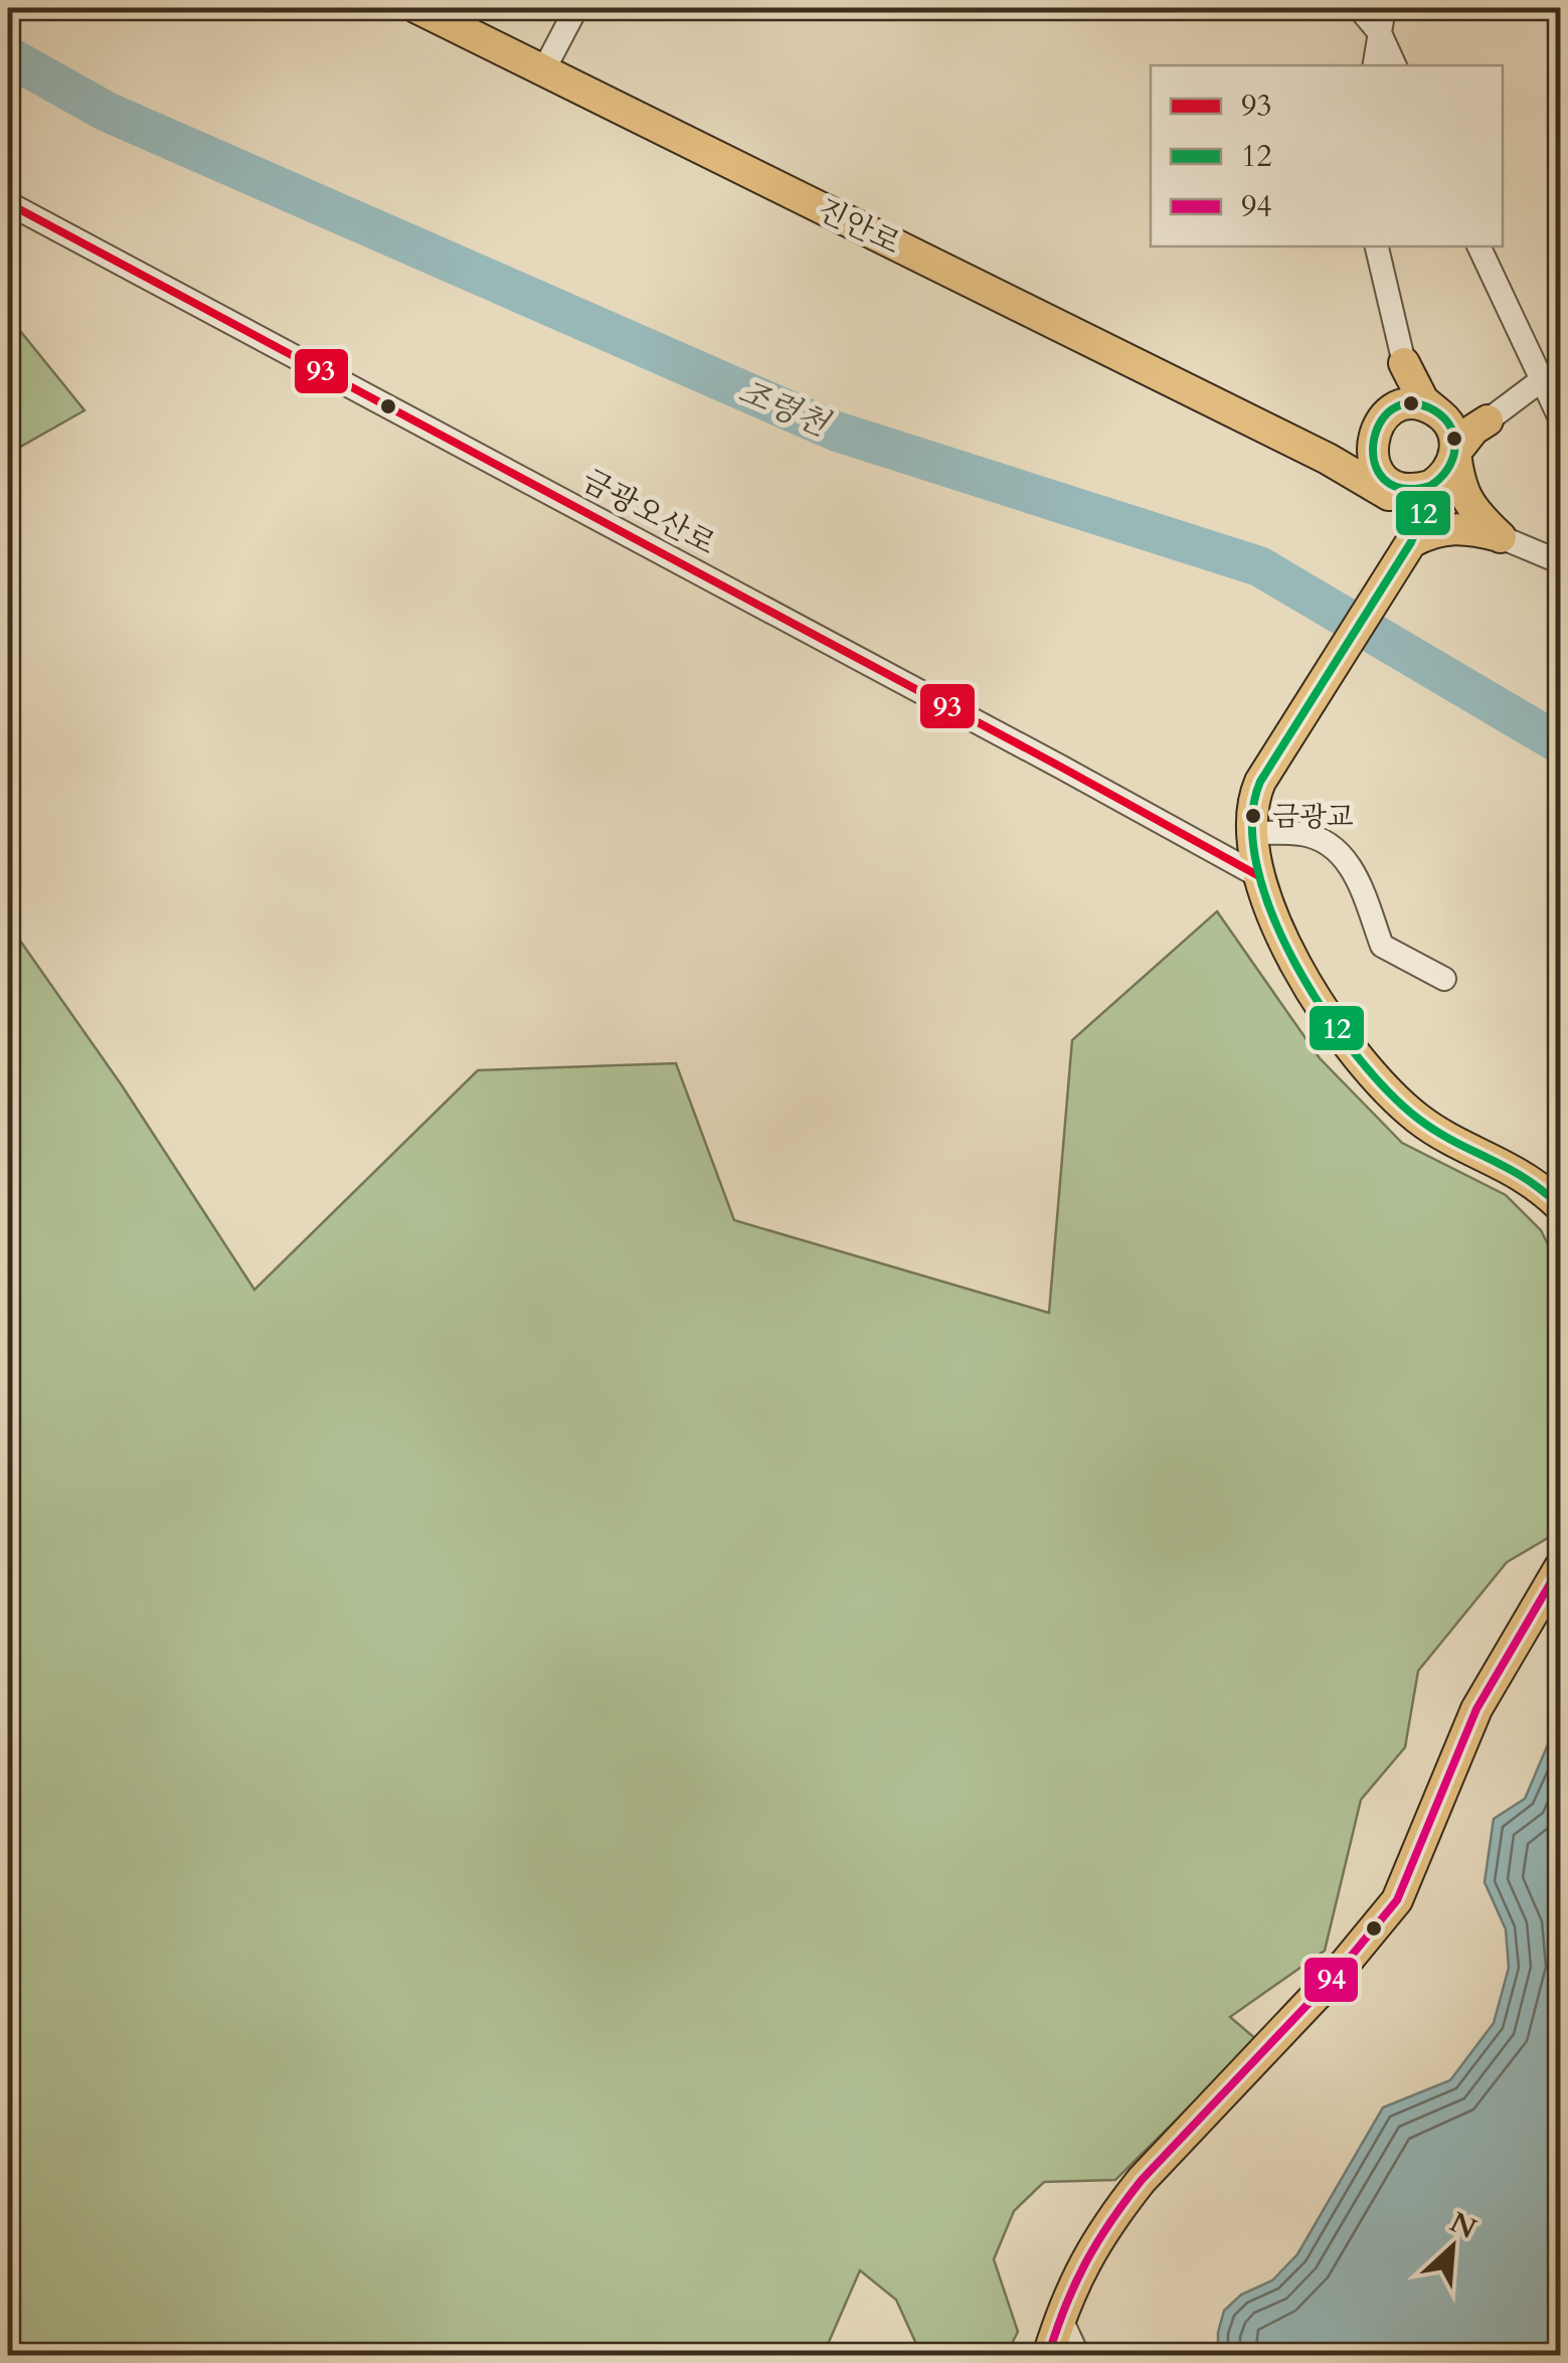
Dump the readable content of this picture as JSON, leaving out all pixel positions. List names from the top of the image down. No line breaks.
{"streets":{"main road":["진안로"],"street":["금광오산로"]},"water":["조령천"],"places":["금광교"],"lines":["transit line 93","transit line 12","transit line 94"],"legend":["93","12","94"],"north":"top right"}
